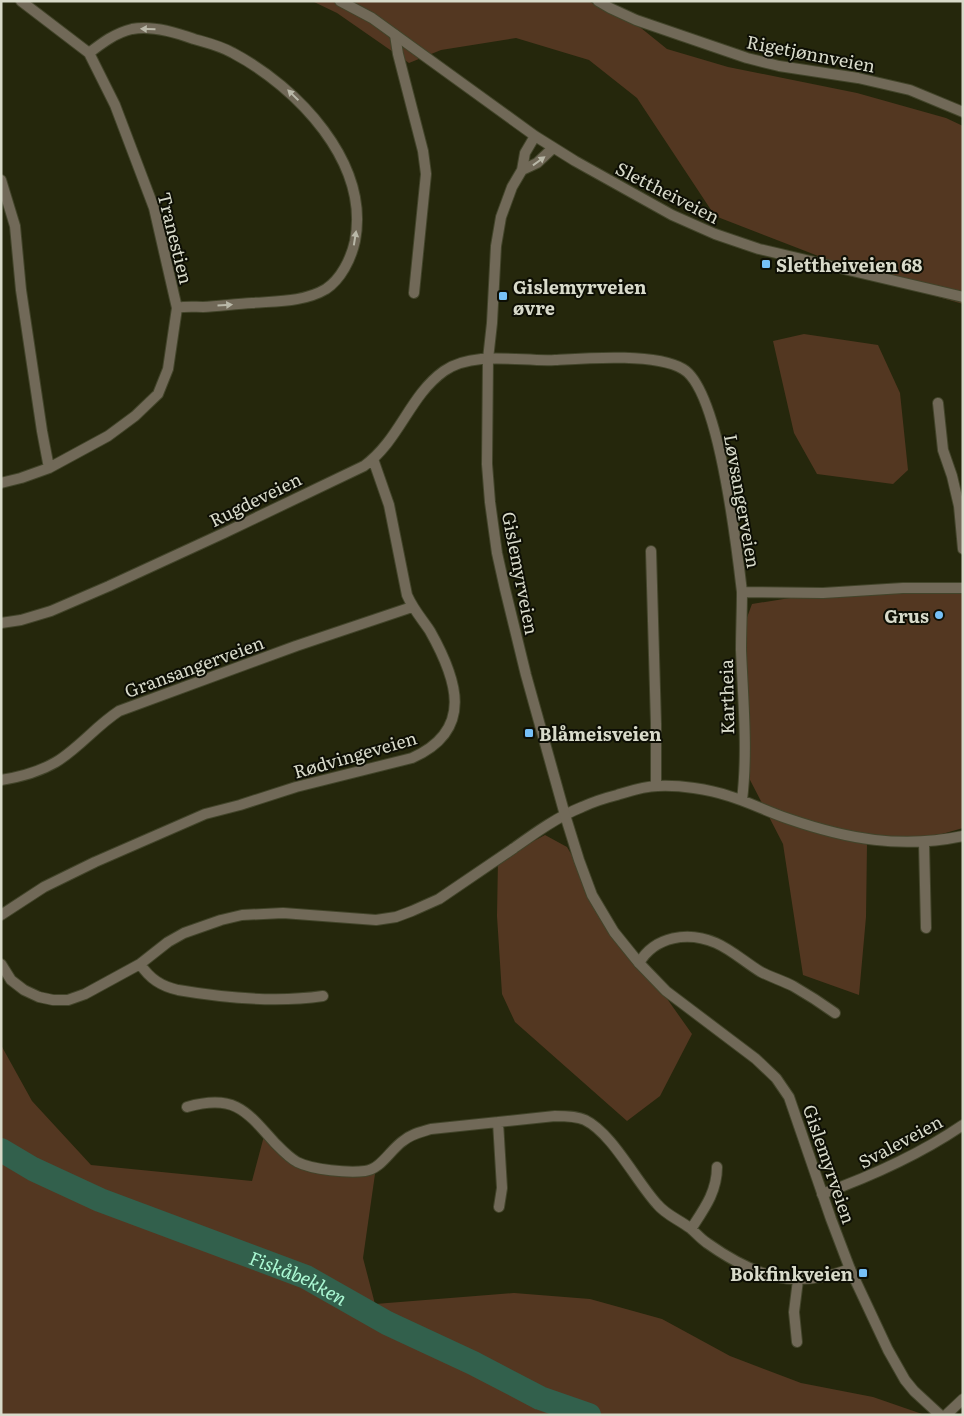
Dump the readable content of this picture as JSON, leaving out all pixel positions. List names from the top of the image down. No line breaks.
{"streets":{"street":["Rigetjønnveien","Slettheiveien","Tranestien","Rugdeveien","Løvsangerveien","Gislemyrveien","Gransangerveien","Kartheia","Rødvingeveien","Svaleveien"]},"crossings":[["Slettheiveien","Gislemyrveien"],["Rugdeveien","Løvsangerveien"],["Rugdeveien","Gislemyrveien"],["Rugdeveien","Rødvingeveien"],["Løvsangerveien","Gislemyrveien"],["Løvsangerveien","Kartheia"],["Gislemyrveien","Svaleveien"],["Gransangerveien","Rødvingeveien"]],"water":["Fiskåbekken"],"places":{"transit":["Slettheiveien 68","Gislemyrveien øvre","Blåmeisveien","Bokfinkveien"],"other":["Grus"]}}
